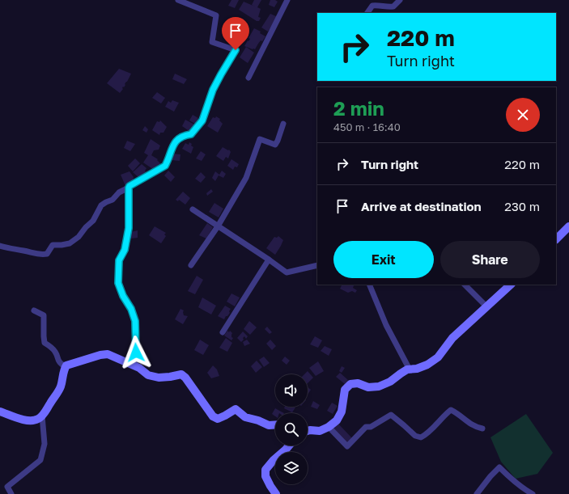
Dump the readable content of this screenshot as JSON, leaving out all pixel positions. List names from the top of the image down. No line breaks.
{"page":{"turn":["220 m","Turn right"],"heading":["2 min","450 m · 16:40"],"list":[{"name":"Turn right","value":"220 m"},{"name":"Arrive at destination","value":"230 m"}],"buttons":["Exit","Share"]}}
